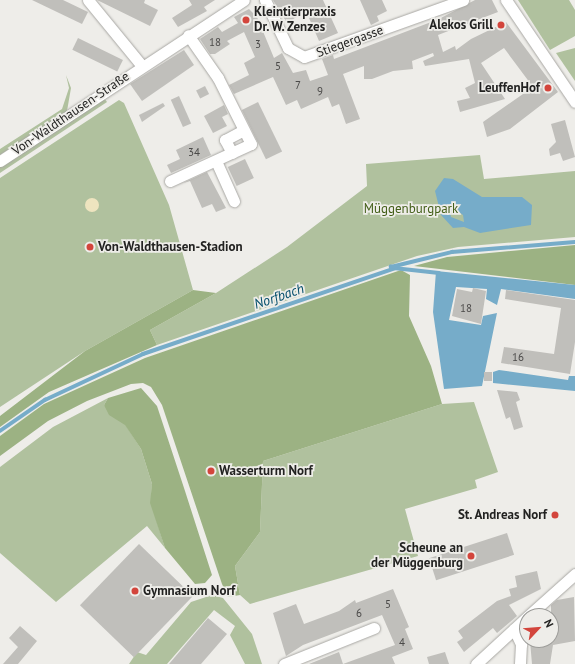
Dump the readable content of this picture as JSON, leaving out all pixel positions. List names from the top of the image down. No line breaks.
{"streets":{"street":["Stiegergasse","Von-Waldthausen-Straße"]},"water":["Norfbach"],"parks":["Müggenburgpark"],"places":["Kleintierpraxis Dr. W. Zenzes","Alekos Grill","LeuffenHof","Von-Waldthausen-Stadion","Wasserturm Norf","St. Andreas Norf","Scheune an der Müggenburg","Gymnasium Norf"],"house_numbers":["18","3","5","7","9","34","18","16","5","6","4"],"north":"top right"}
